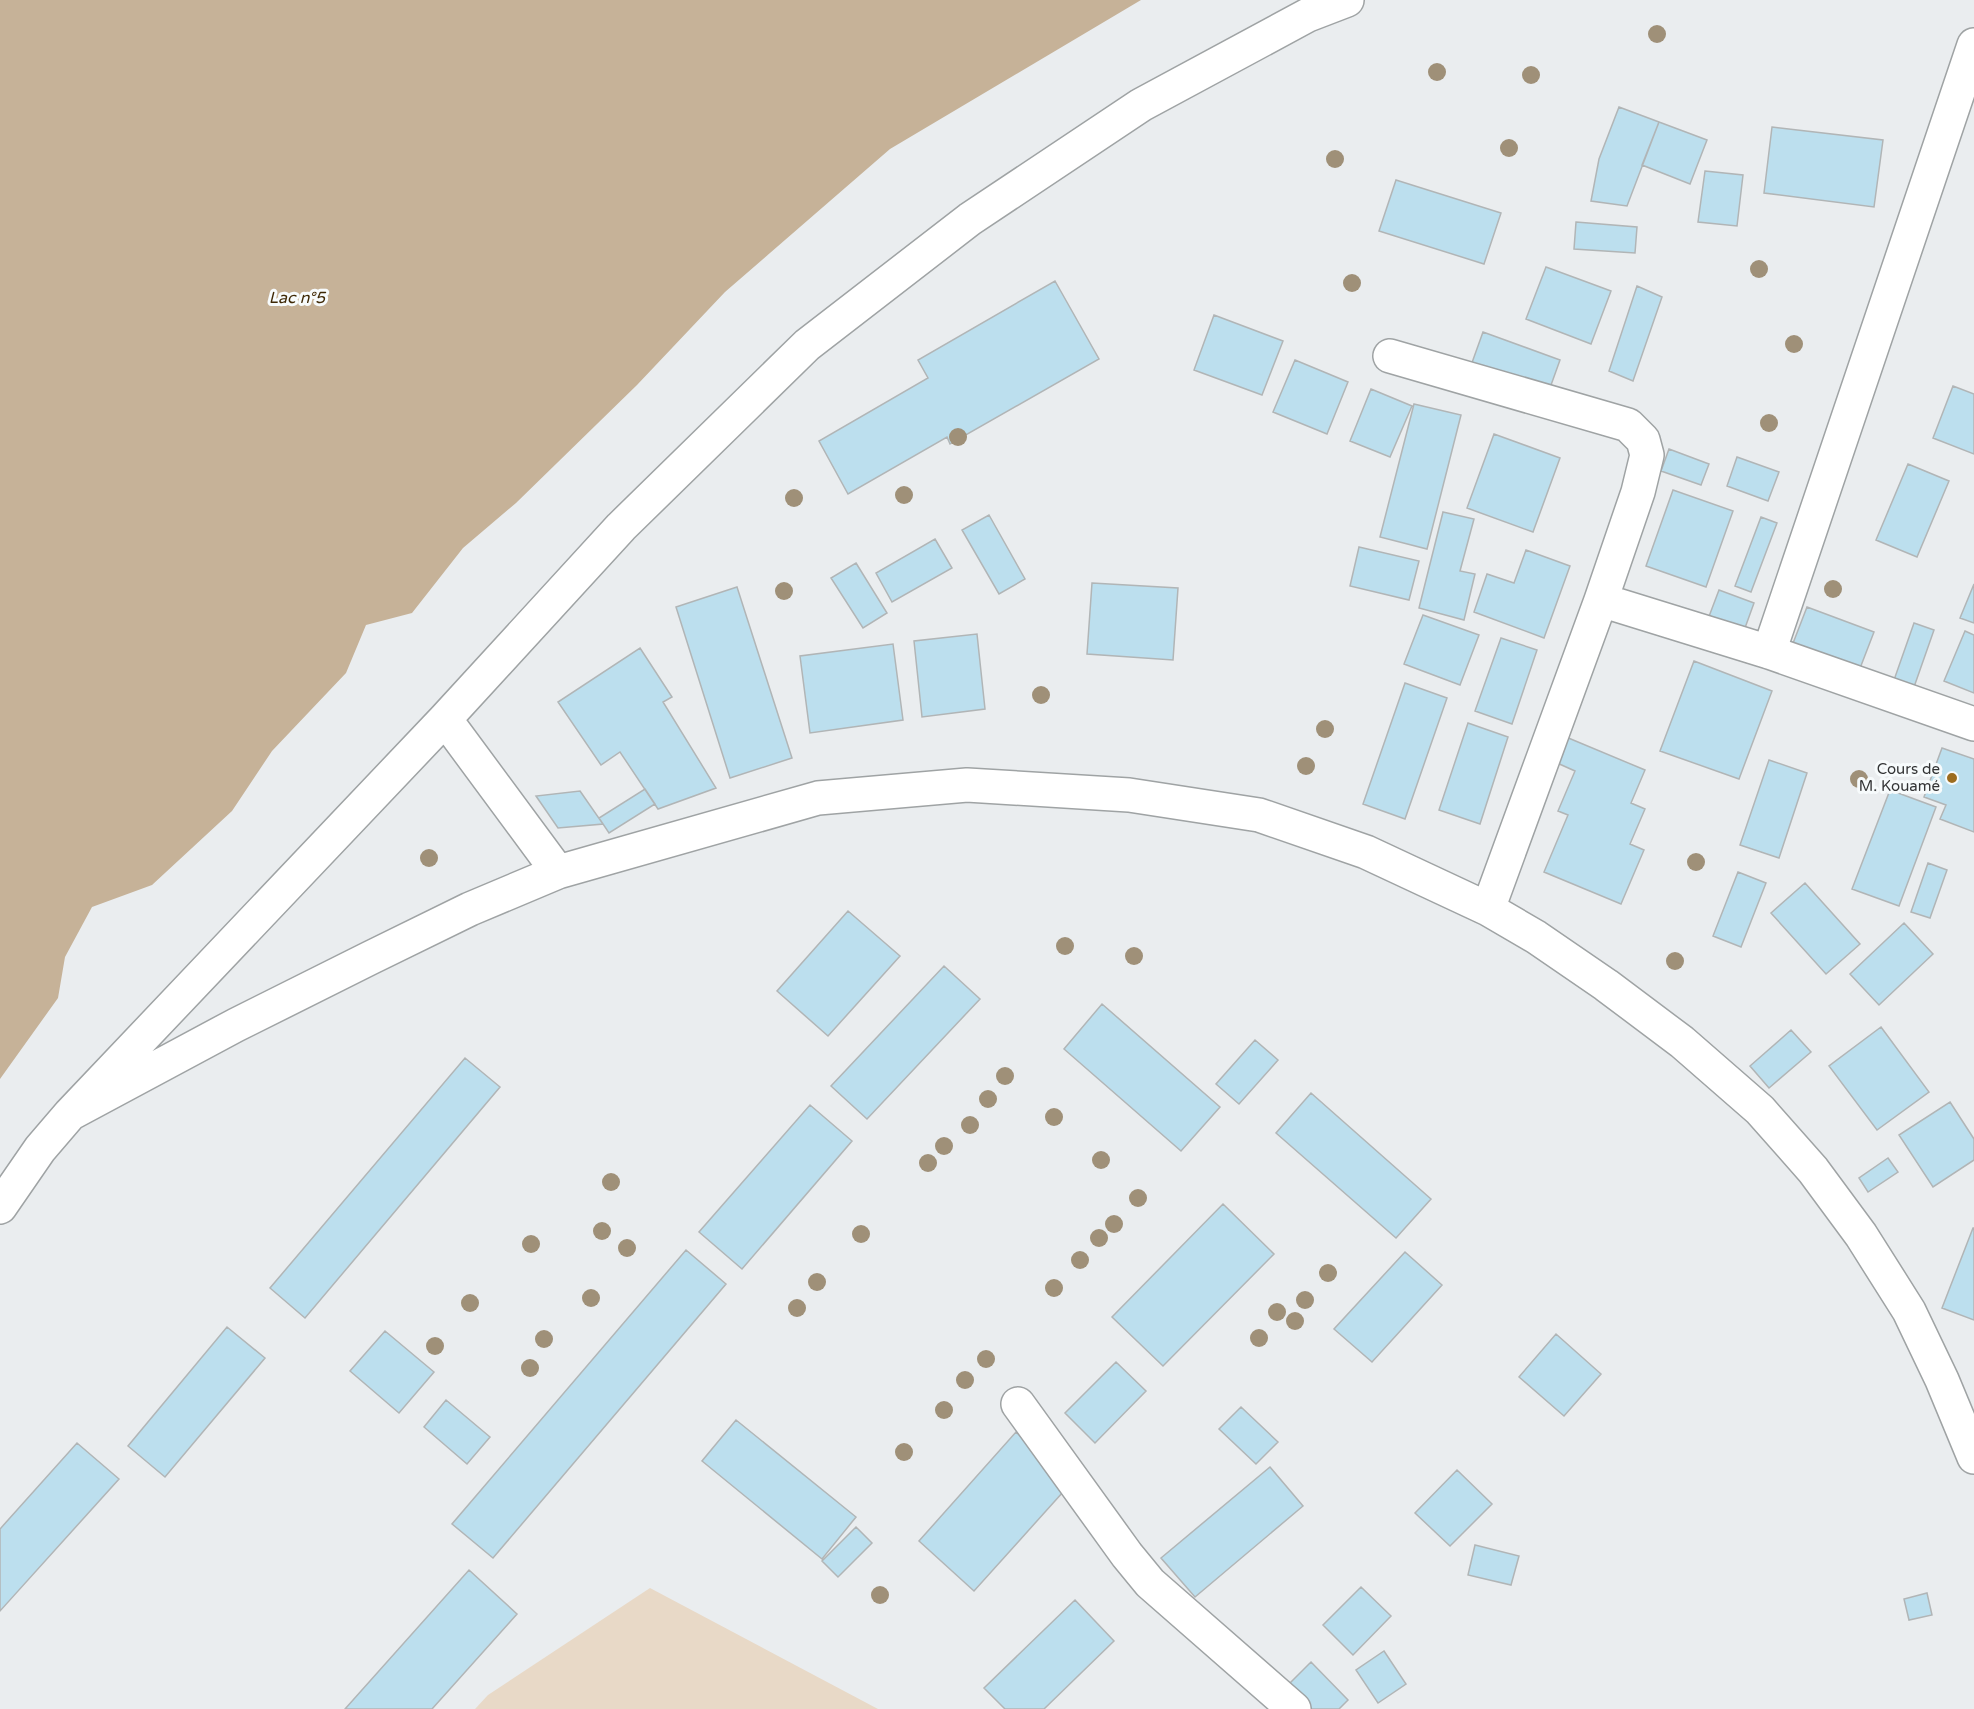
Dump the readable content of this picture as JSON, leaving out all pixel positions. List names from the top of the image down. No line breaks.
{"water":["Lac n°5"],"places":["Cours de M. Kouamé"]}
